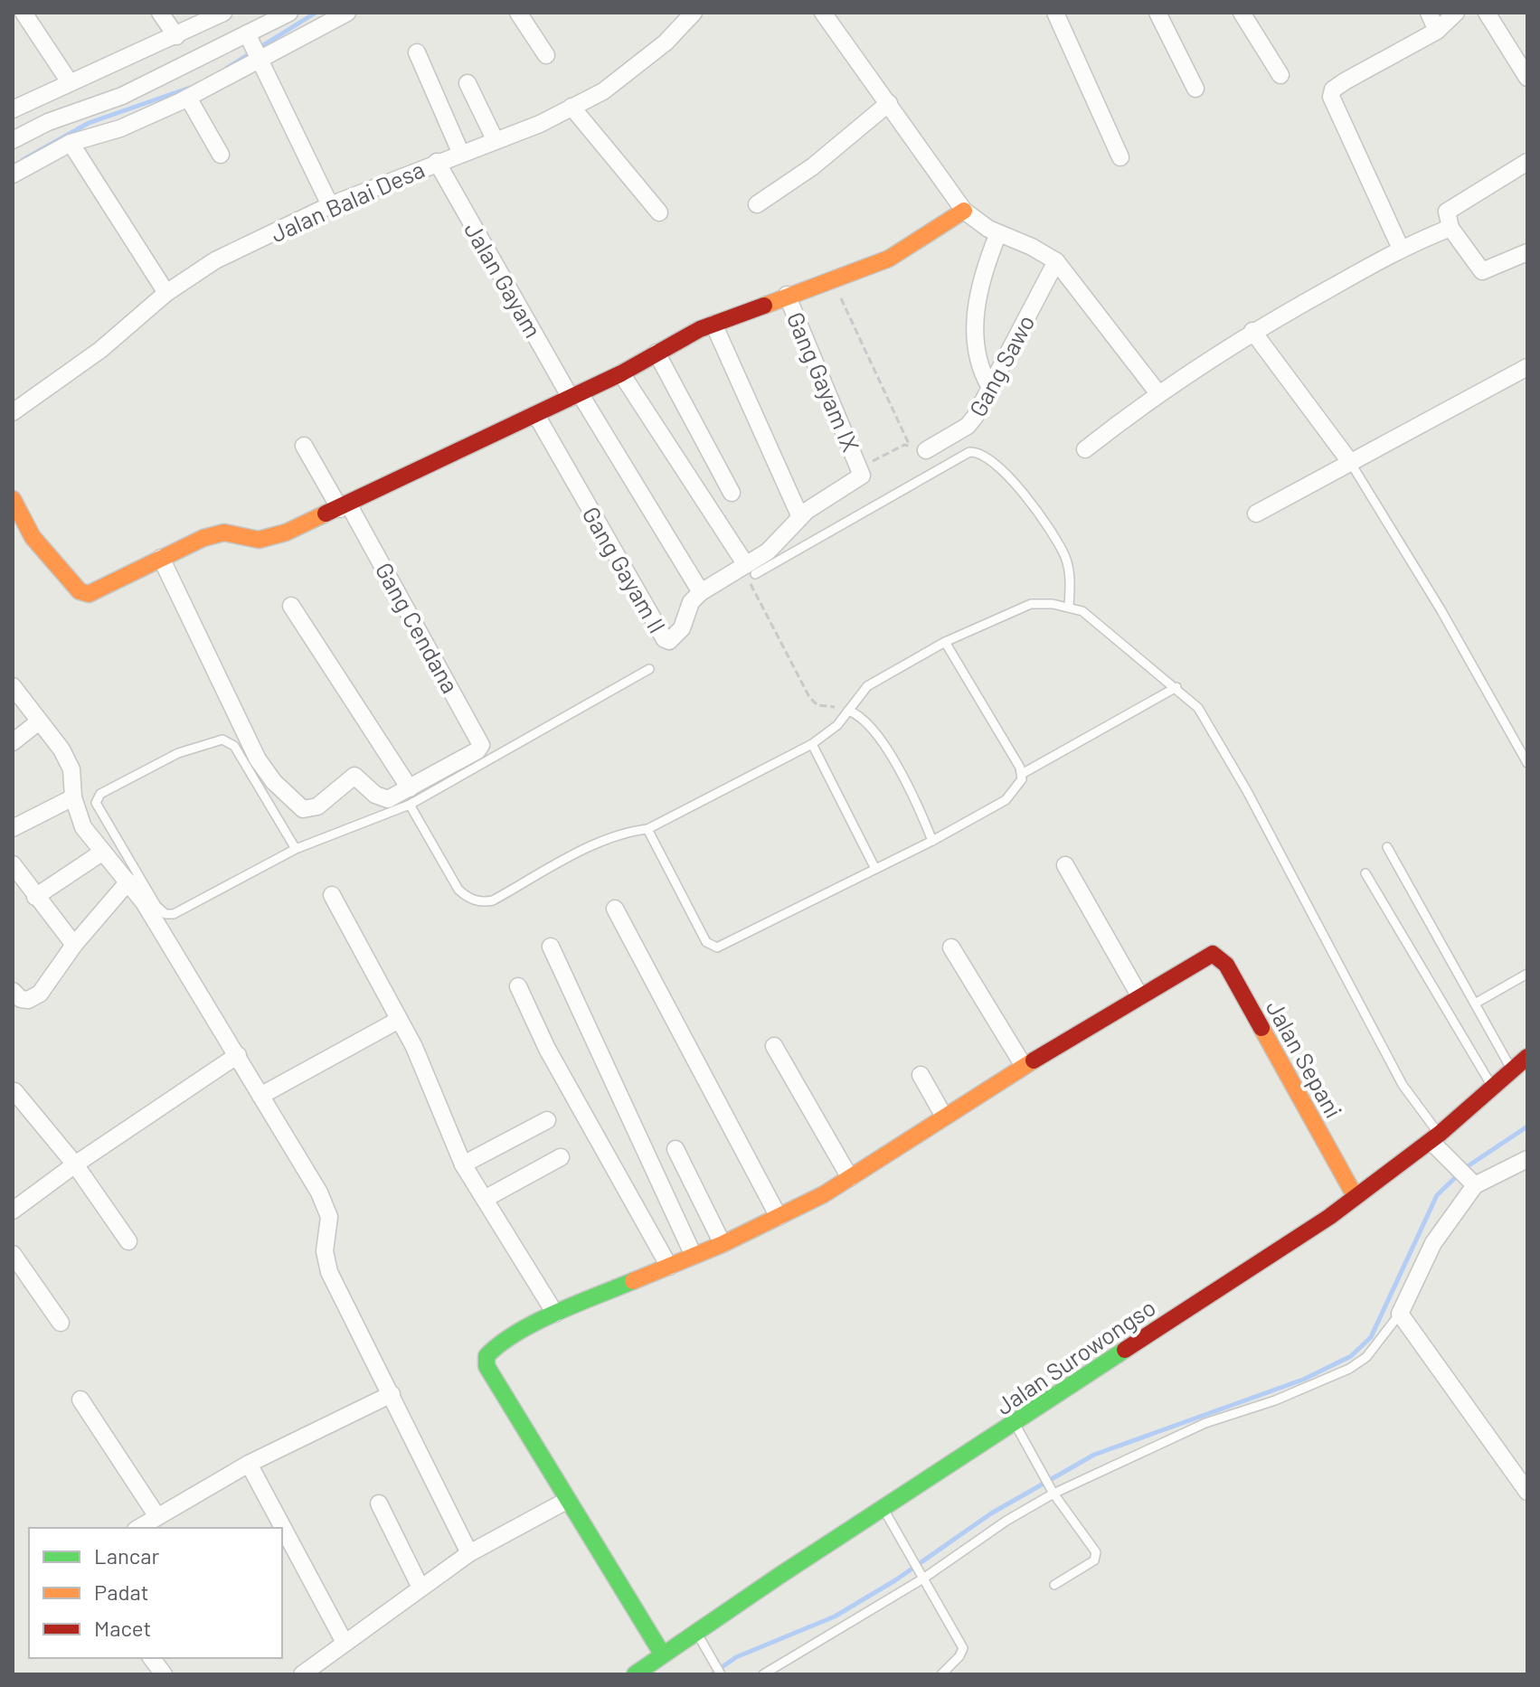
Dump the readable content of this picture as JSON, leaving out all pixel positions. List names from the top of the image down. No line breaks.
{"streets":{"street":["Jalan Balai Desa","Jalan Gayam","Gang Sawo","Gang Gayam IX","Gang Gayam II","Gang Cendana","Jalan Sepani","Jalan Surowongso"]},"crossings":[["Jalan Balai Desa","Jalan Gayam"],["Jalan Gayam","Gang Gayam II"],["Gang Gayam IX","Gang Gayam II"],["Jalan Sepani","Jalan Surowongso"]],"legend":["Lancar","Padat","Macet"]}
